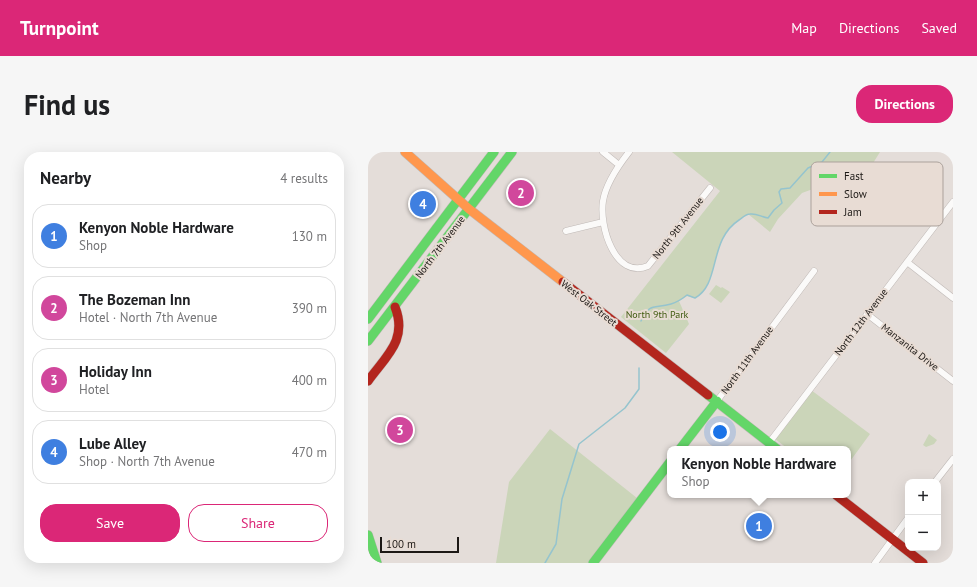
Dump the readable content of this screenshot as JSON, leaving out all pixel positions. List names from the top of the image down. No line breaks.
{"streets":{"main road":["North 7th Avenue","West Oak Street","North 11th Avenue"],"street":["North 9th Avenue","North 12th Avenue","Manzanita Drive"]},"crossings":[["North 7th Avenue","West Oak Street"],["West Oak Street","North 12th Avenue"],["West Oak Street","North 11th Avenue"],["North 12th Avenue","Manzanita Drive"]],"parks":["North 9th Park"],"legend":["Fast","Slow","Jam"],"scale_bar":"100 m","page":{"header":"Turnpoint","nav":["Map","Directions","Saved"],"buttons":["Directions",["Save","Share"]],"title":"Find us","heading":["Nearby","4 results"],"pins":["2","4","3","1"],"list":[{"mark":"1","name":"Kenyon Noble Hardware","note":"Shop","value":"130 m"},{"mark":"2","name":"The Bozeman Inn","note":"Hotel · North 7th Avenue","value":"390 m"},{"mark":"3","name":"Holiday Inn","note":"Hotel","value":"400 m"},{"mark":"4","name":"Lube Alley","note":"Shop · North 7th Avenue","value":"470 m"}],"popup":["Kenyon Noble Hardware","Shop"],"map_buttons":["+","−"],"scale":"100 m"}}
